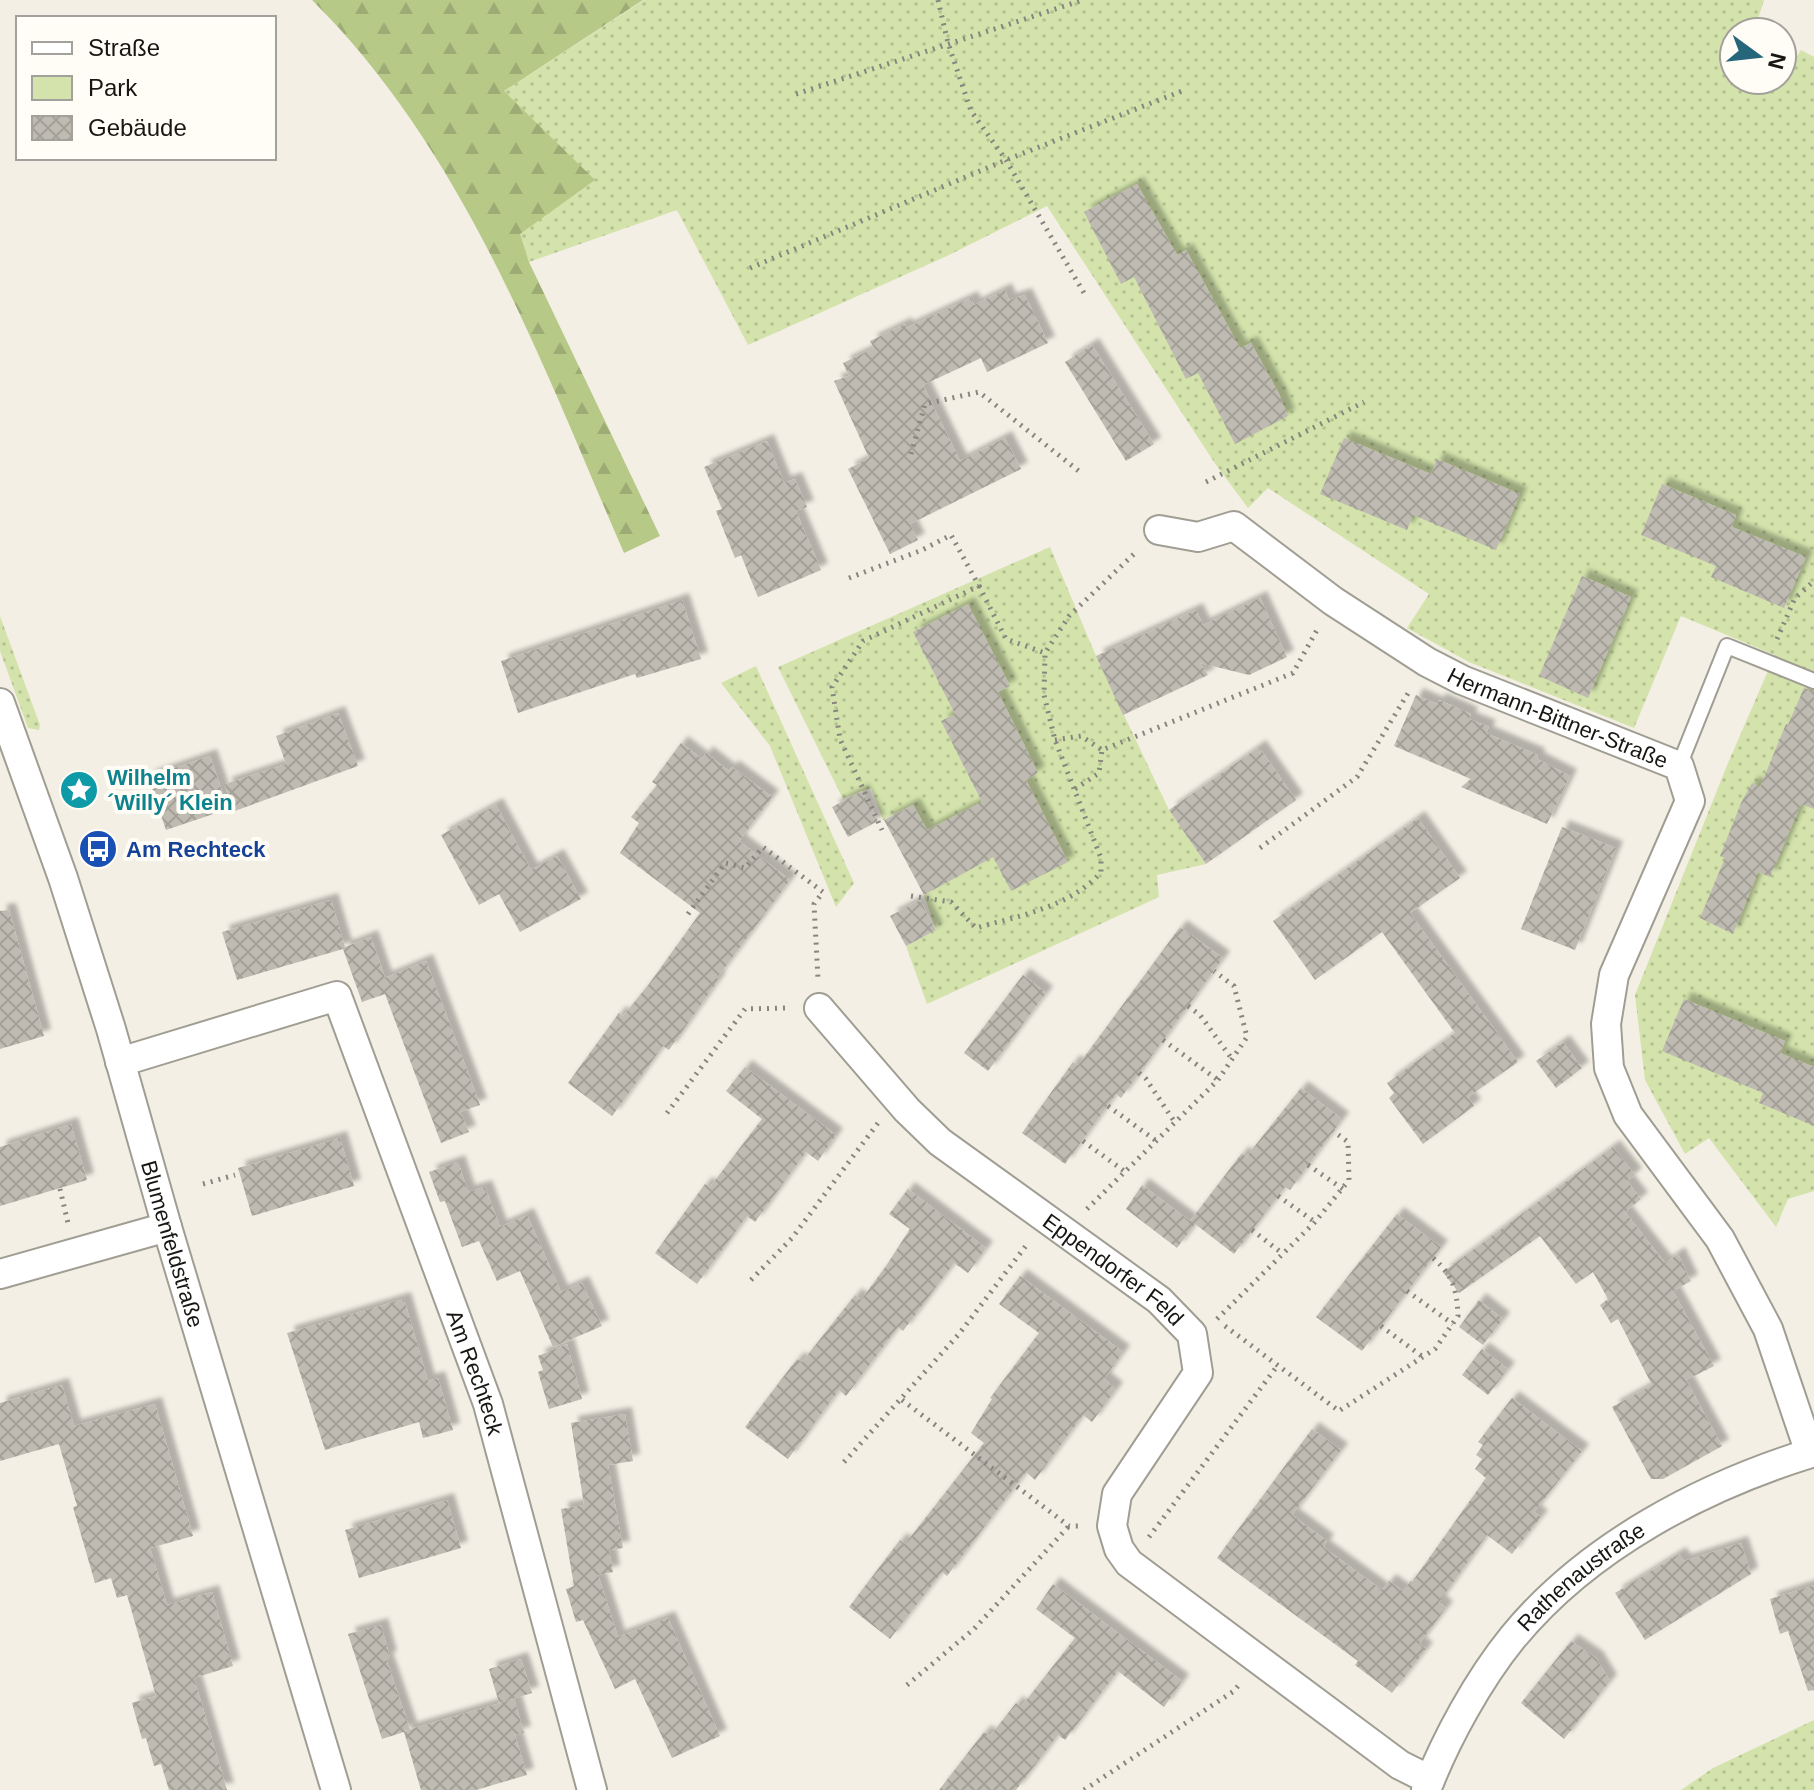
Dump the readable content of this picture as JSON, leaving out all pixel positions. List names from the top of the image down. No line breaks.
{"streets":{"street":["Hermann-Bittner-Straße","Blumenfeldstraße","Eppendorfer Feld","Am Rechteck","Rathenaustraße"]},"crossings":[["Hermann-Bittner-Straße","Rathenaustraße"],["Blumenfeldstraße","Am Rechteck"]],"places":{"place":["Wilhelm ´Willy´ Klein"],"bus stop":["Am Rechteck"]},"legend":["Straße","Park","Gebäude"],"north":"right"}
